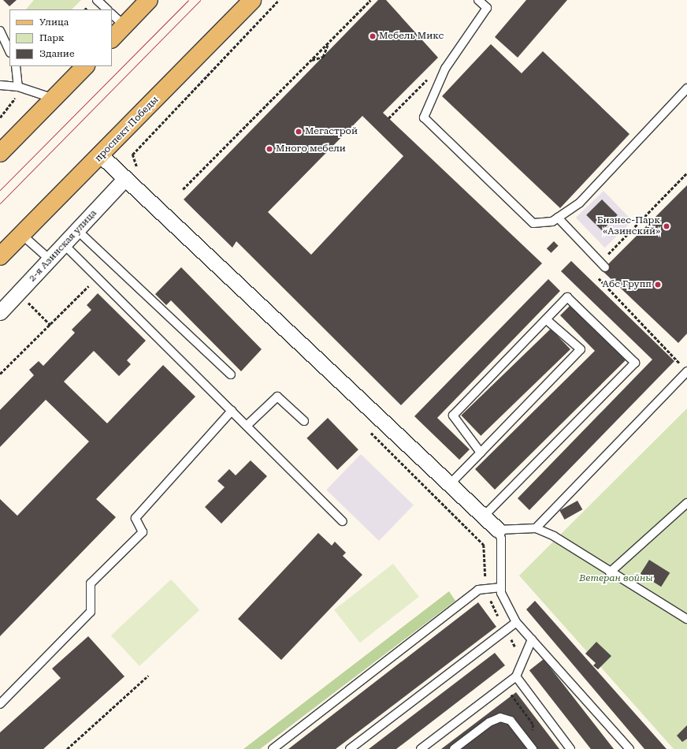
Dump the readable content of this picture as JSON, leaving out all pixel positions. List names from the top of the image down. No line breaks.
{"streets":{"main road":["проспект Победы"],"street":["2-я Азинская улица"]},"parks":["Ветеран войны"],"places":["Мебель Микс","Мегастрой","Много мебели","Бизнес-Парк «Азинский»","Абс Групп"],"legend":["Улица","Парк","Здание"]}
